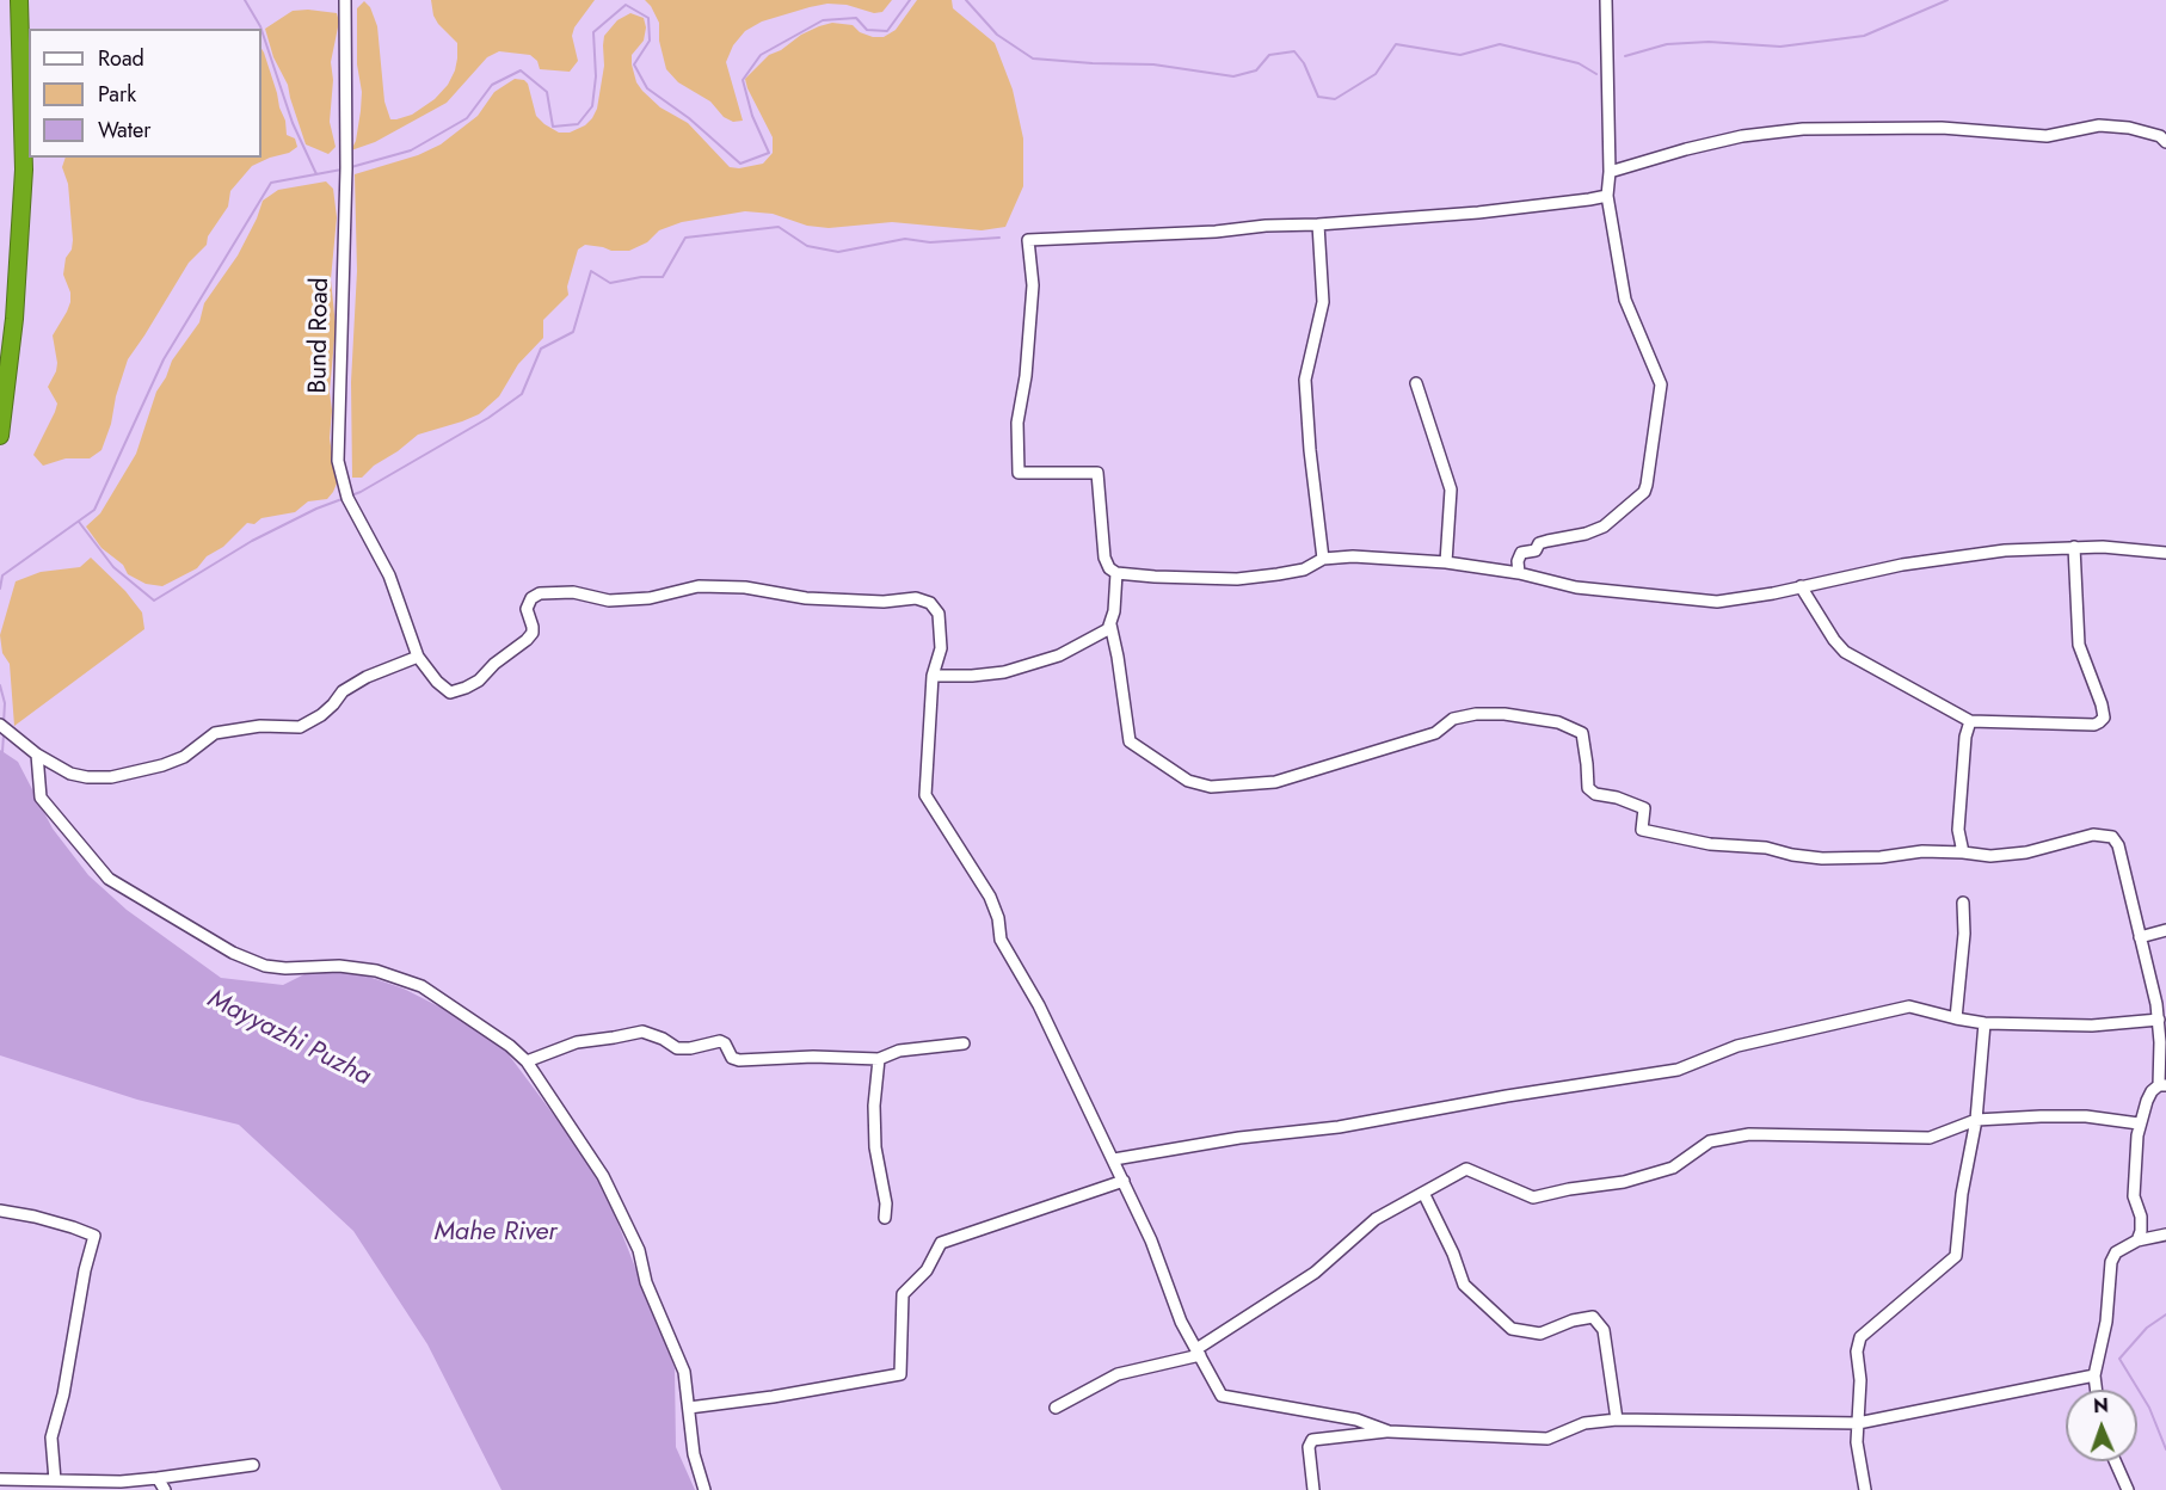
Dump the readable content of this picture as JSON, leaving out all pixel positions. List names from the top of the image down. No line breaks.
{"streets":{"street":["Bund Road"]},"water":["Mayyazhi Puzha","Mahe River"],"legend":["Road","Park","Water"],"north":"top"}
